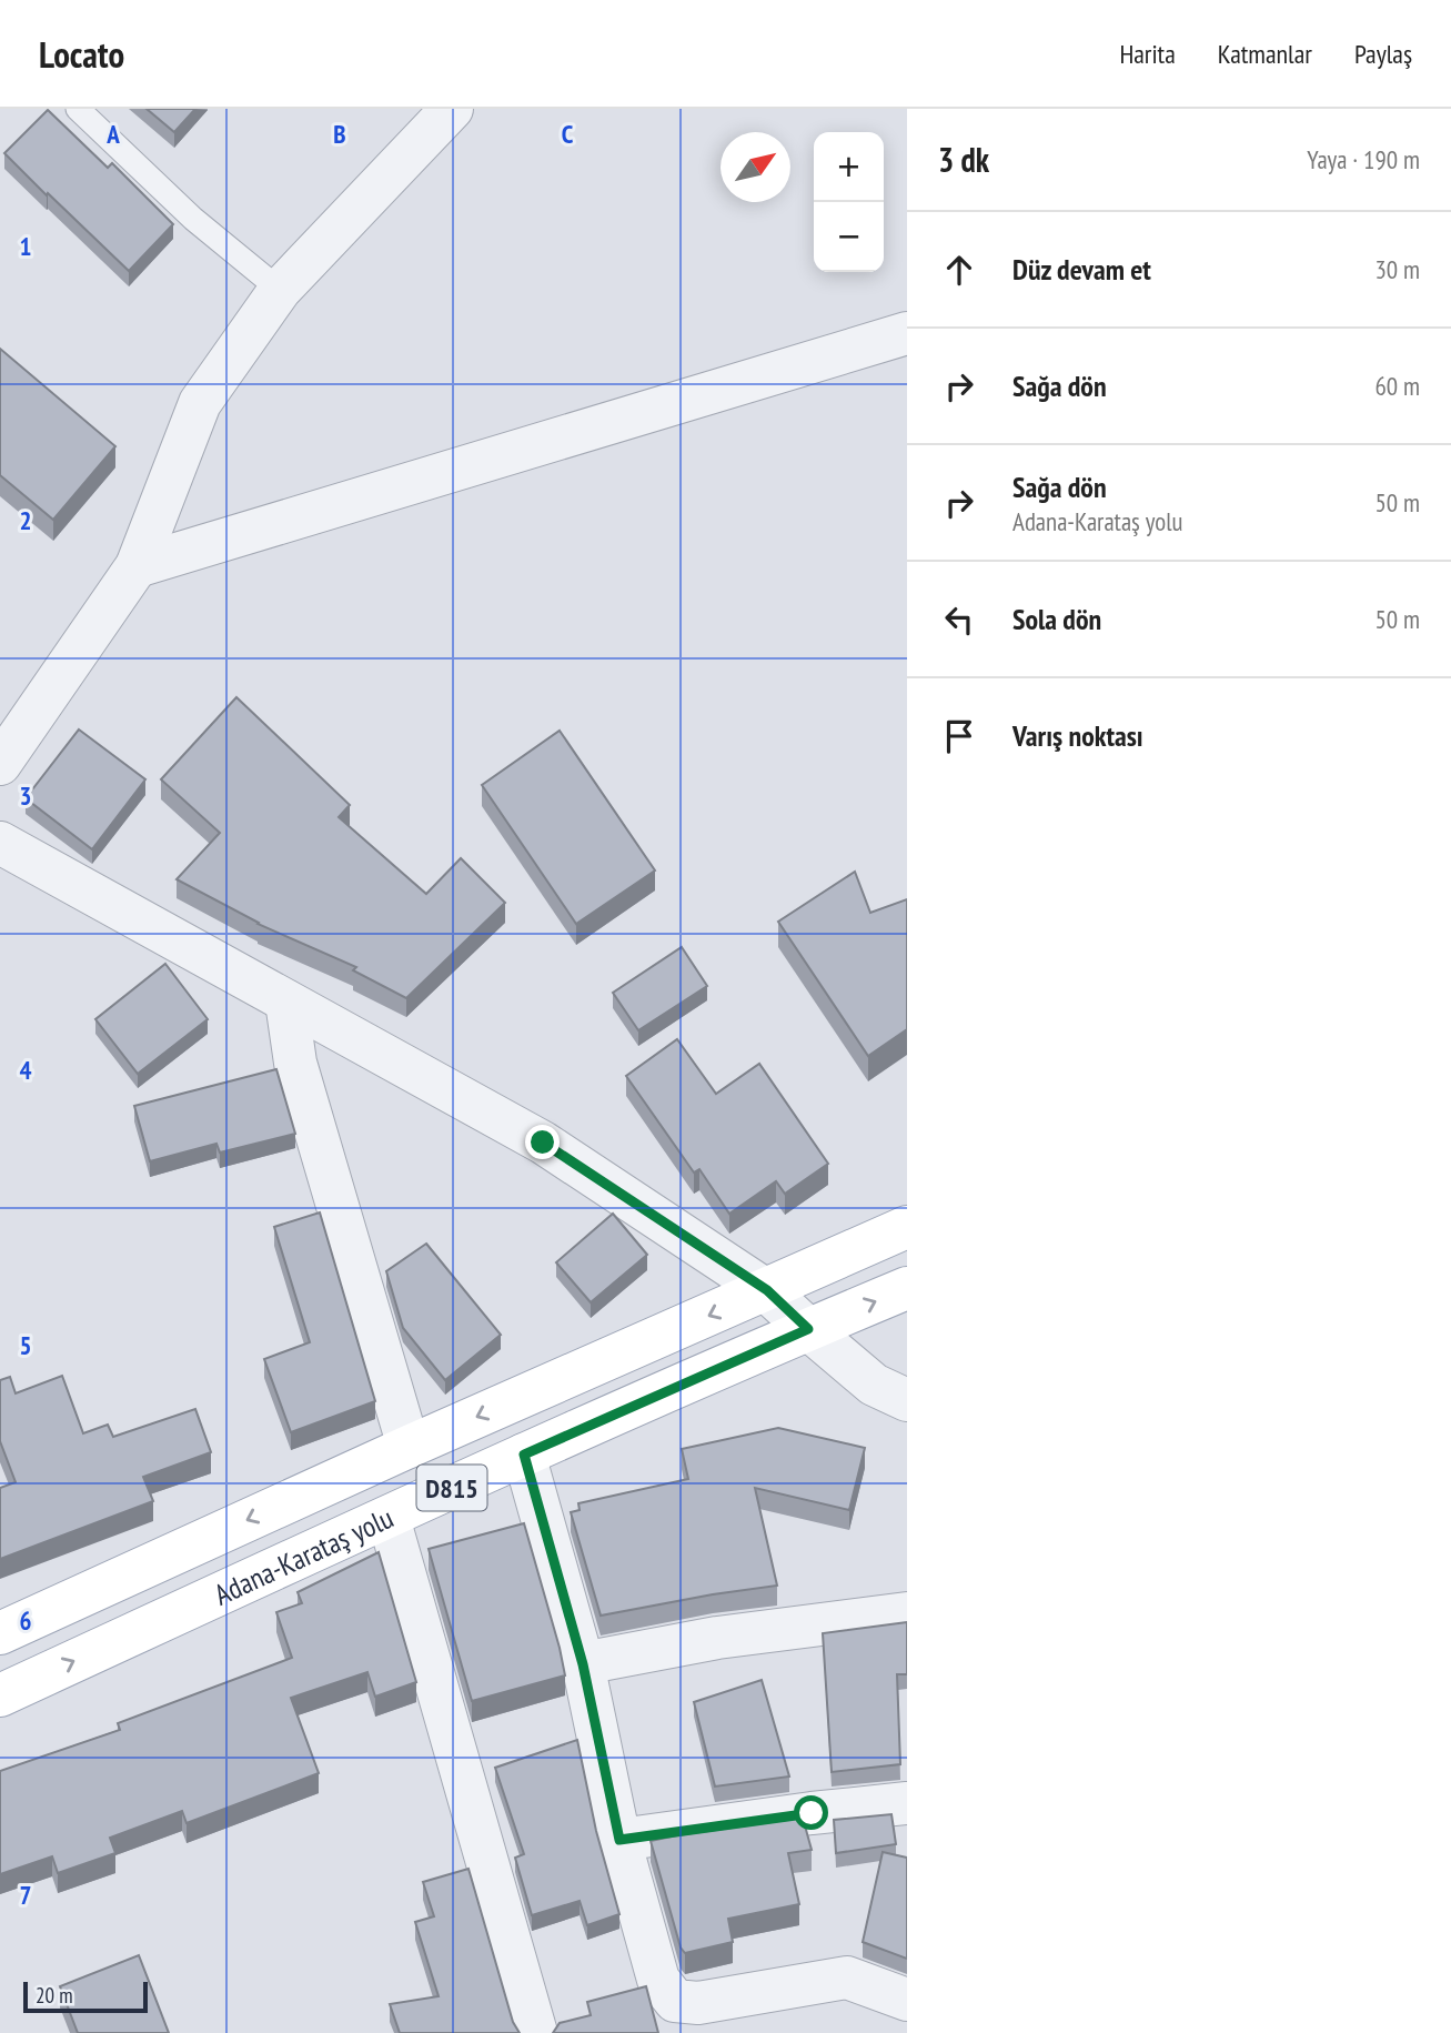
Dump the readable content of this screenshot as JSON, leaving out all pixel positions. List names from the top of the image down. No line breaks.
{"streets":{"main road":["D815","Adana-Karataş yolu"]},"scale_bar":"20 m","north":"top right","page":{"header":"Locato","nav":["Harita","Katmanlar","Paylaş"],"heading":["3 dk","Yaya · 190 m"],"map_buttons":["+","−"],"list":[["Düz devam et","30 m"],["Sağa dön","60 m"],["Sağa dön","Adana-Karataş yolu","50 m"],["Sola dön","50 m"],"Varış noktası"],"scale":"20 m"},"grid":{"columns":["A","B","C"],"rows":["1","2","3","4","5","6","7"]}}
